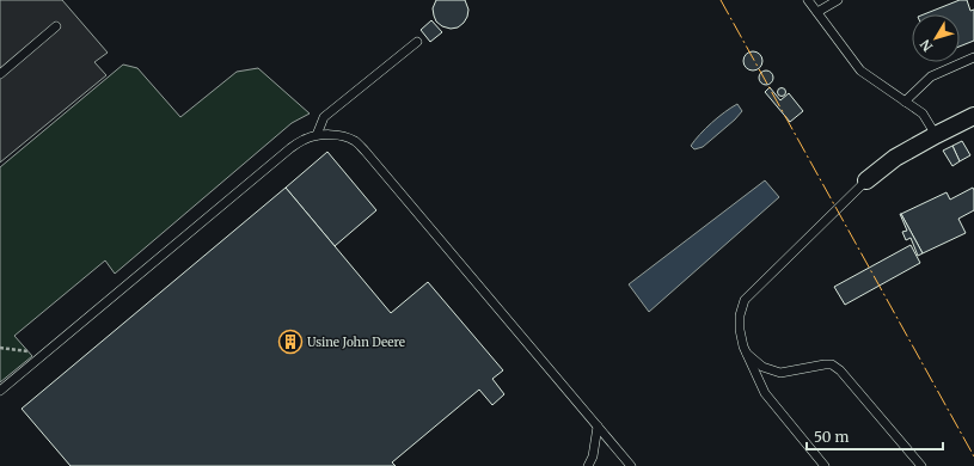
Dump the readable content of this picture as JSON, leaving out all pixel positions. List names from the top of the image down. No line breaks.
{"places":{"building":["Usine John Deere"]},"scale_bar":"50 m","north":"bottom left"}
